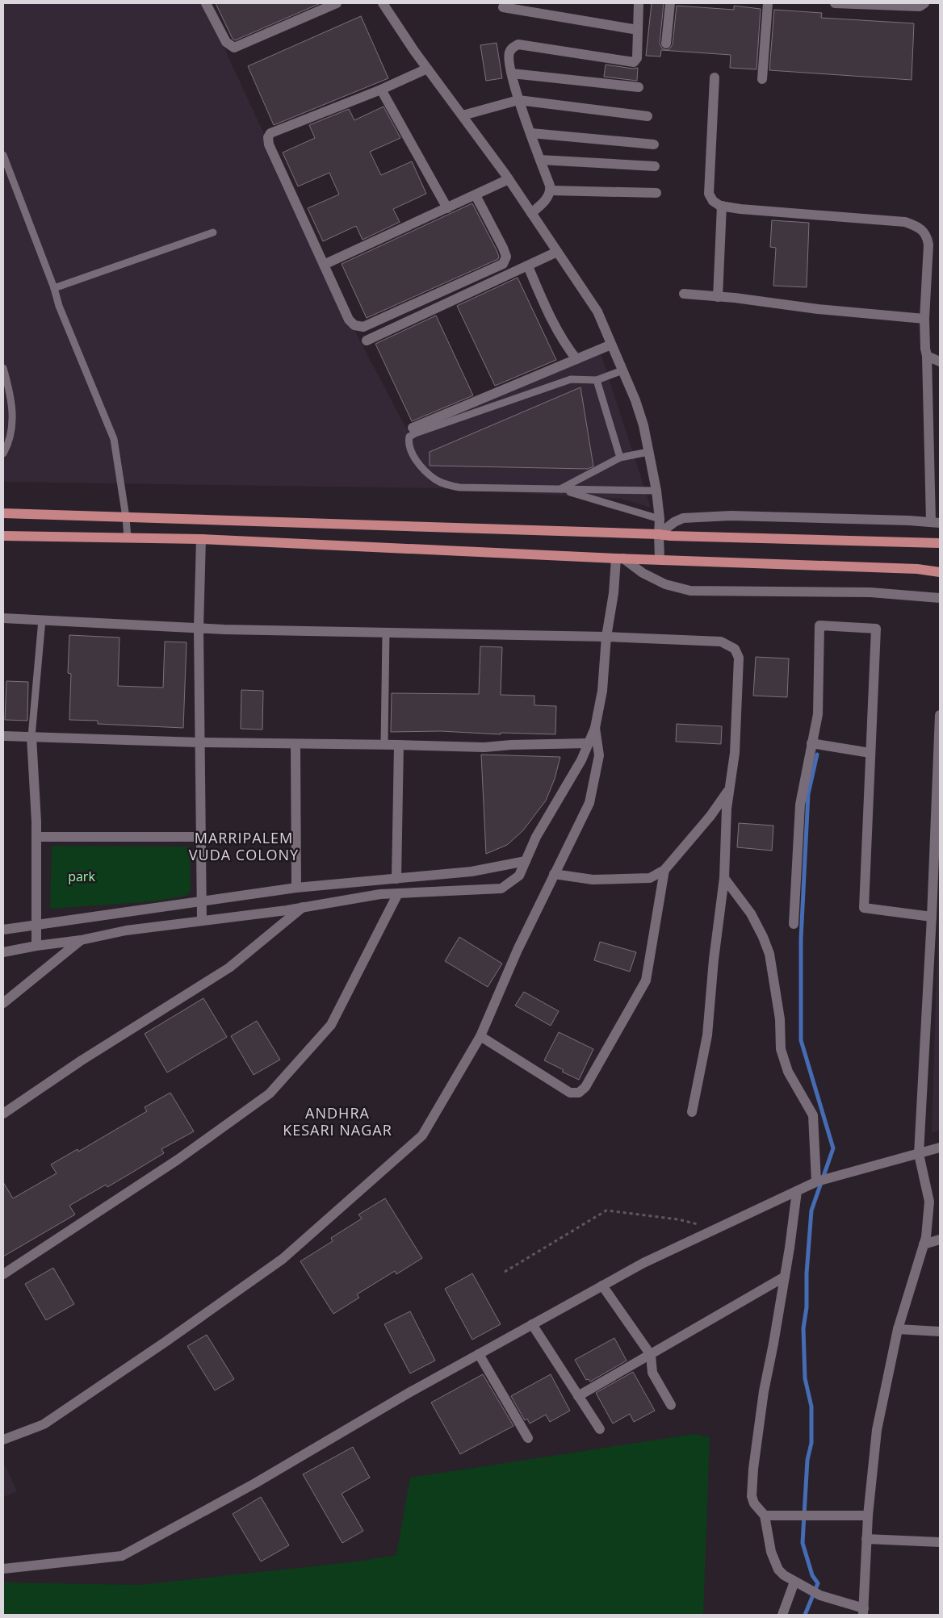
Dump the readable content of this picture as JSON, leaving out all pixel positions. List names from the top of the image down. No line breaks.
{"districts":["MARRIPALEM VUDA COLONY","ANDHRA KESARI NAGAR"],"parks":["park"]}
